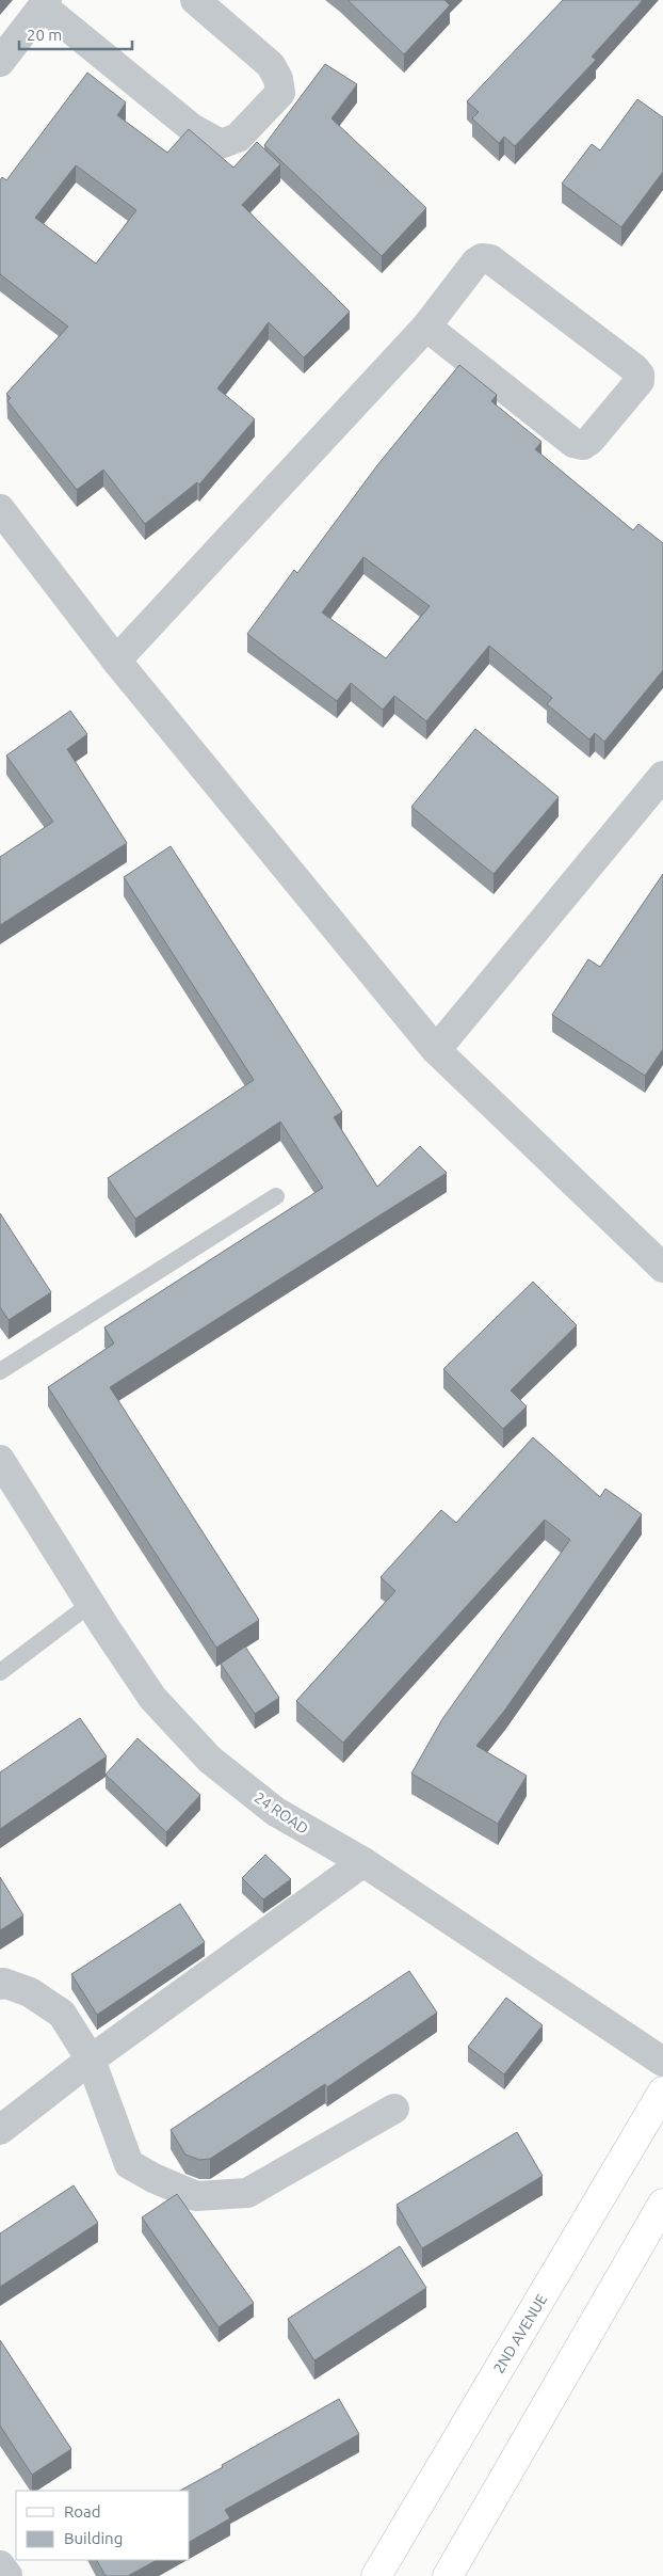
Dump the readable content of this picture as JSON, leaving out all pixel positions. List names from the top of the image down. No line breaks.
{"streets":{"street":["24 ROAD","2ND AVENUE"]},"legend":["Road","Building"],"scale_bar":"20 m"}
